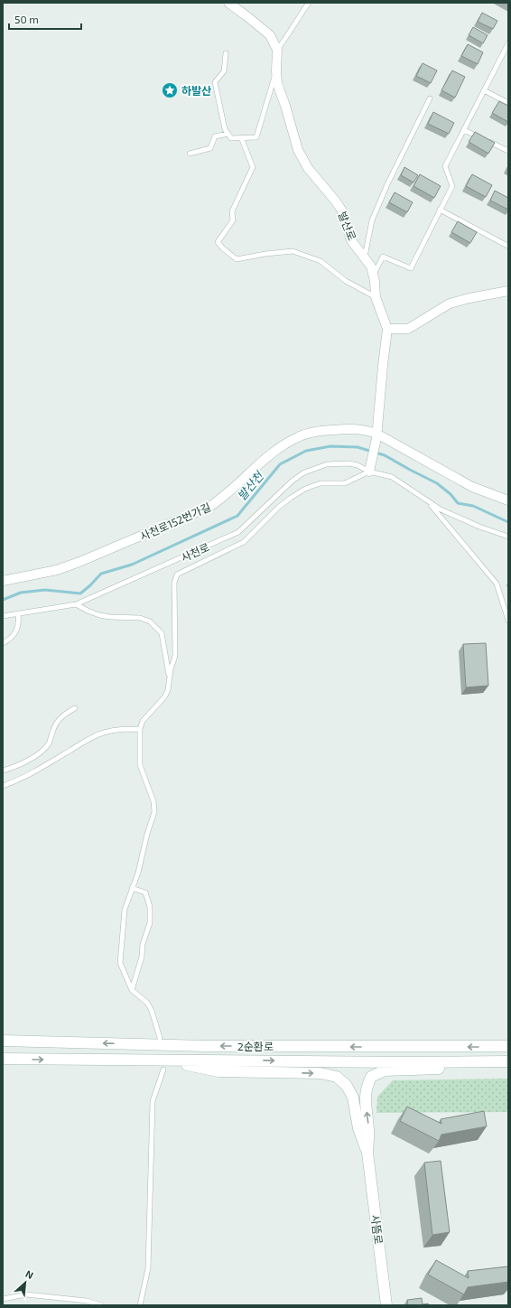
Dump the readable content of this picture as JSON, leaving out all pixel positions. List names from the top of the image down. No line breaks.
{"streets":{"street":["발산로","사천로152번가길","2순환로","사뜸로"],"lane":["사천로"]},"water":["발산천"],"places":{"place":["하발산"]},"scale_bar":"50 m","north":"top right"}
